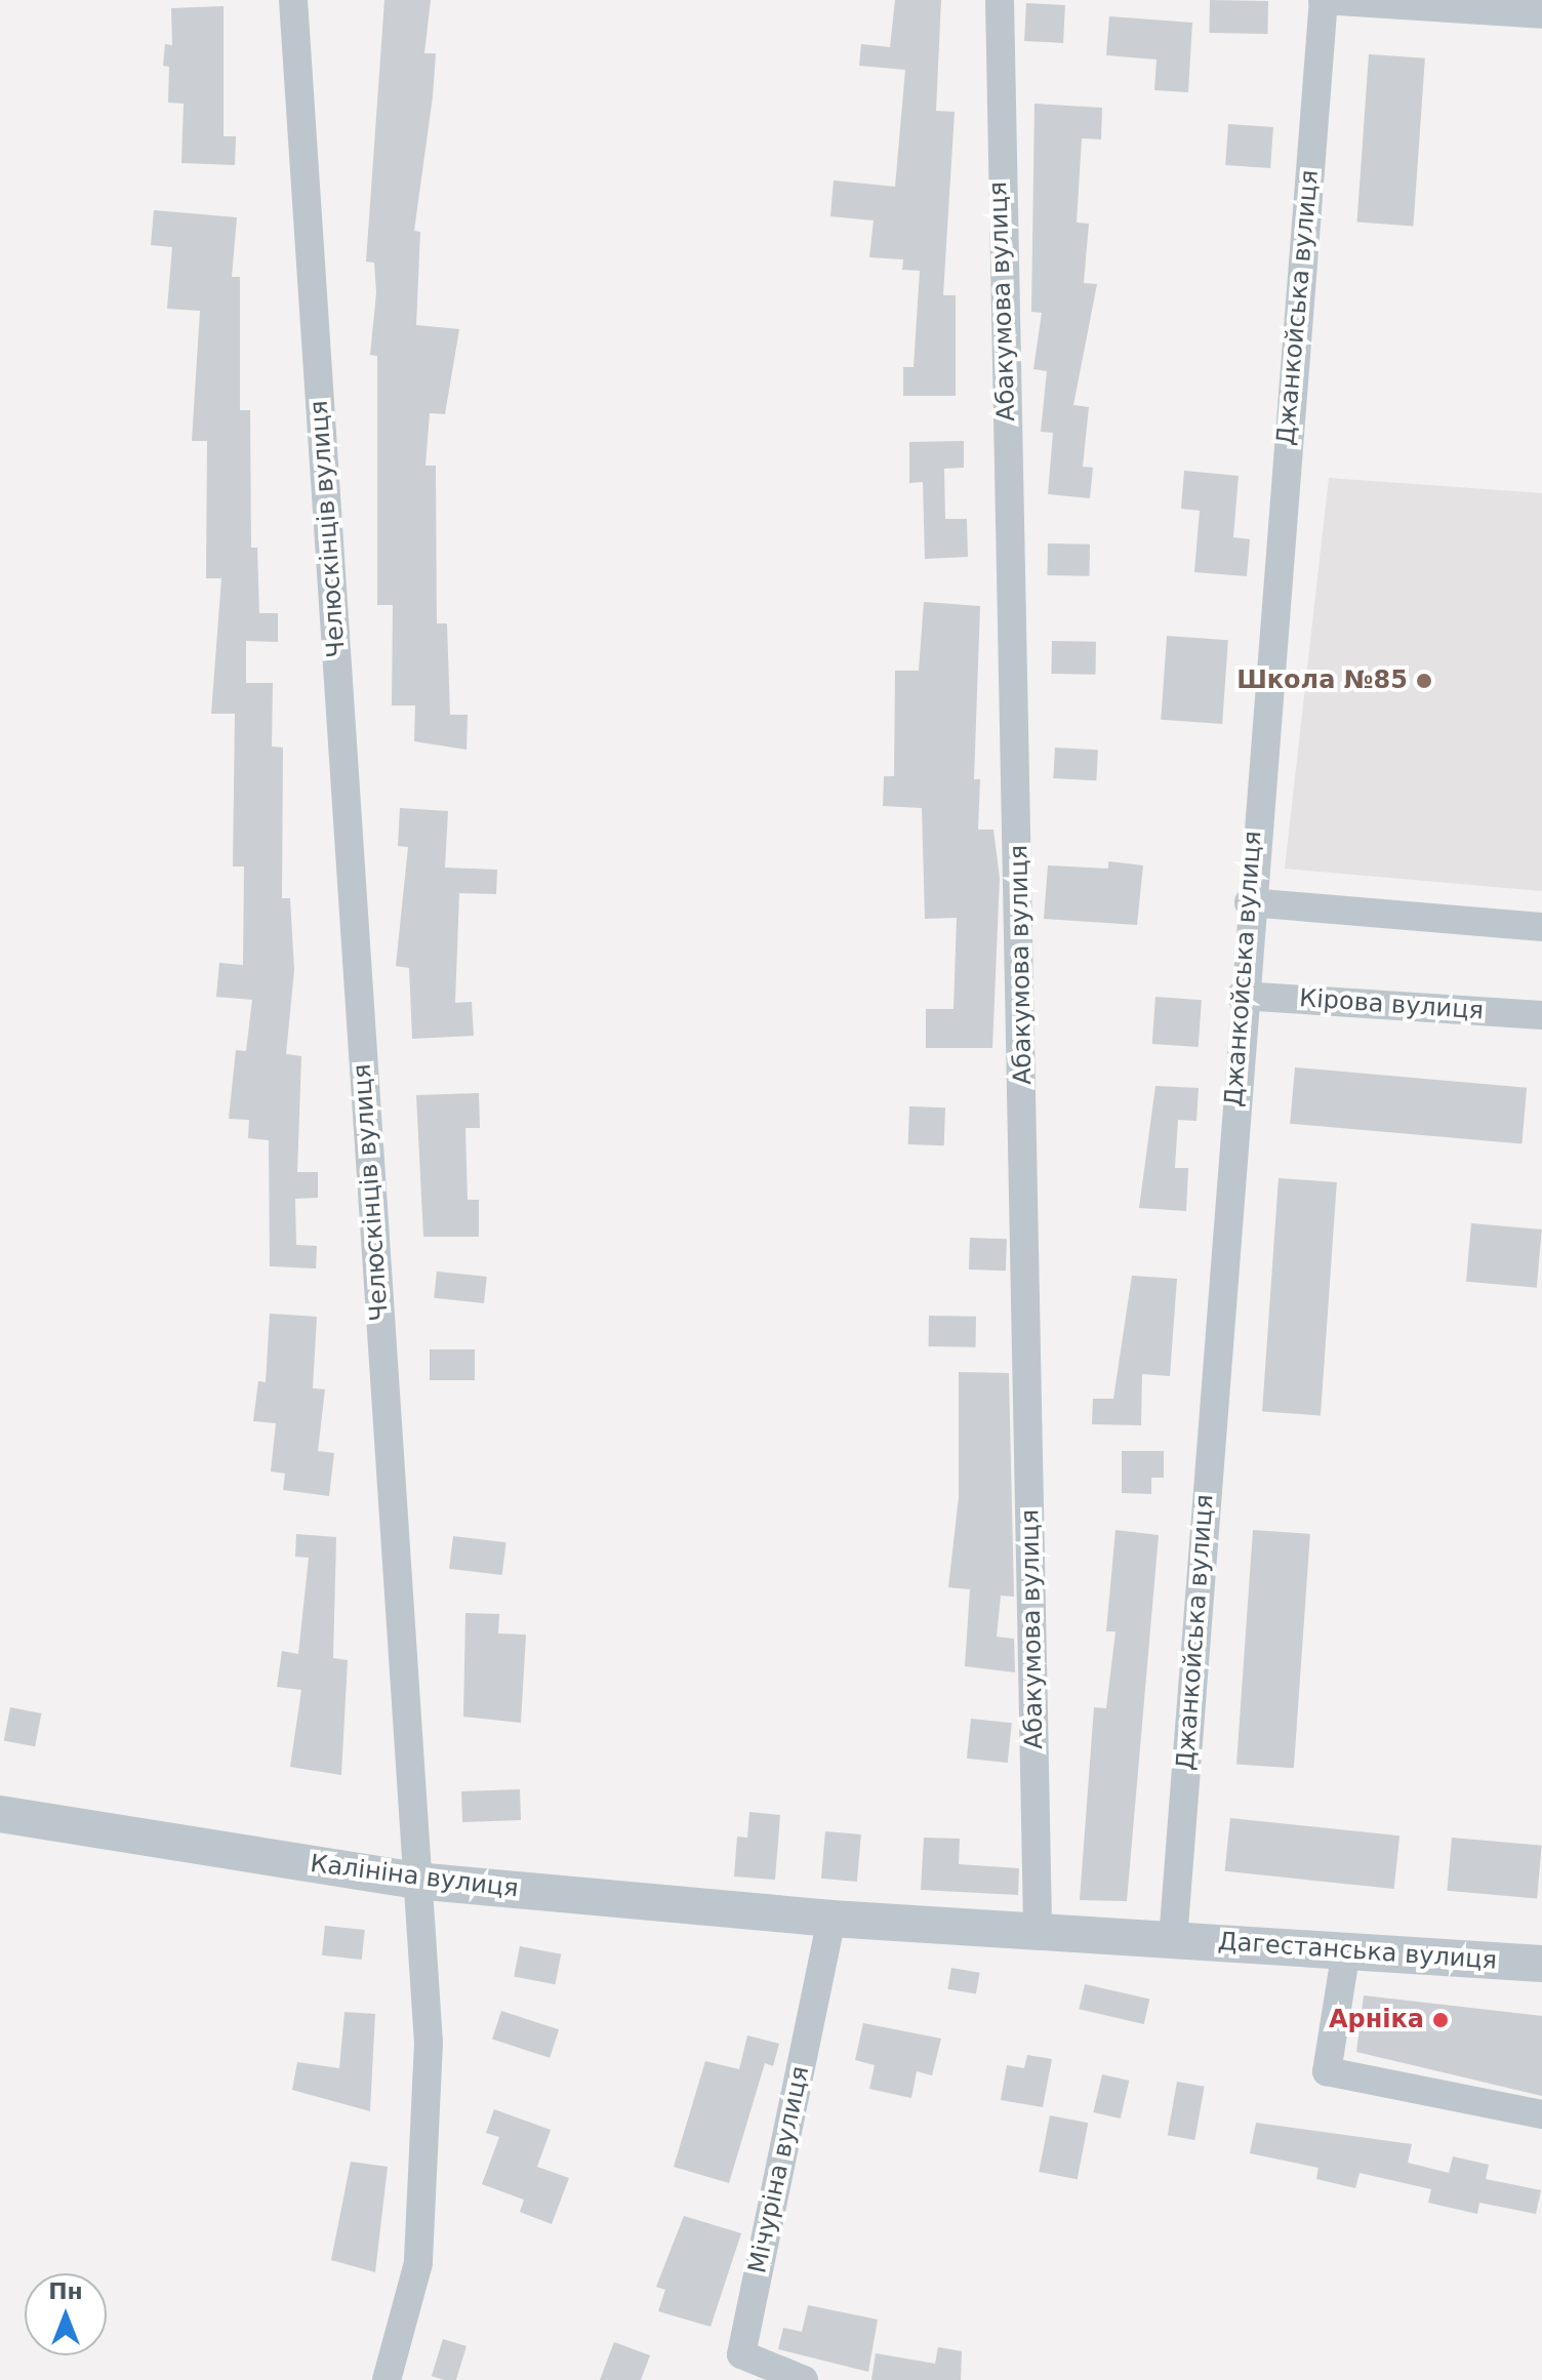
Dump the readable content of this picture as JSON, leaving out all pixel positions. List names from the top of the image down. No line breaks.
{"streets":{"street":["Абакумова вулиця","Джанкойська вулиця","Челюскінців вулиця","Кірова вулиця","Калініна вулиця","Дагестанська вулиця","Мічуріна вулиця"]},"crossings":[["Абакумова вулиця","Калініна вулиця"],["Абакумова вулиця","Дагестанська вулиця"],["Джанкойська вулиця","Кірова вулиця"],["Джанкойська вулиця","Дагестанська вулиця"],["Челюскінців вулиця","Калініна вулиця"],["Калініна вулиця","Дагестанська вулиця"],["Калініна вулиця","Мічуріна вулиця"]],"places":["Школа №85","Арніка"],"north":"top"}
